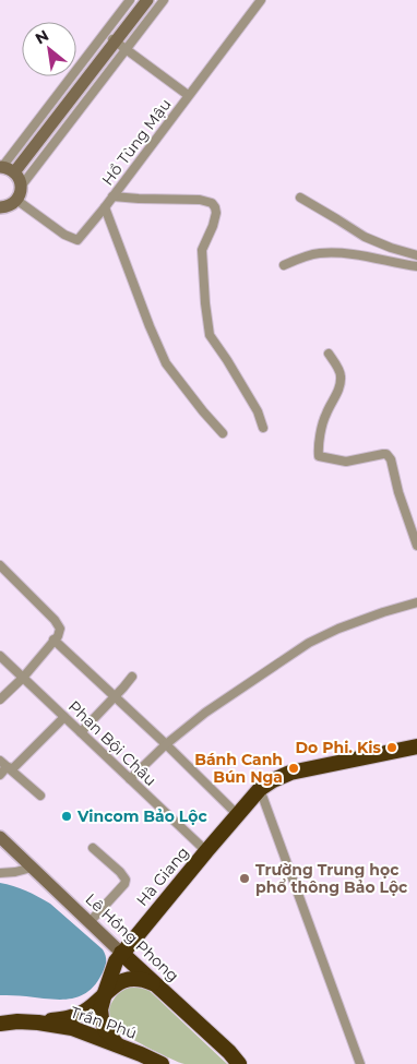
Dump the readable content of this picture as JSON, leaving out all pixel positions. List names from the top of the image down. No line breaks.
{"streets":{"highway":["Hà Giang","Lê Hồng Phong","Trần Phú"],"street":["Hồ Tùng Mậu","Phan Bội Châu"]},"crossings":[["Phan Bội Châu","Hà Giang"],["Hà Giang","Lê Hồng Phong"],["Hà Giang","Trần Phú"]],"places":["Do Phi. Kis","Bánh Canh Bún Nga","Vincom Bảo Lộc","Trường Trung học phổ thông Bảo Lộc"],"north":"top left"}
